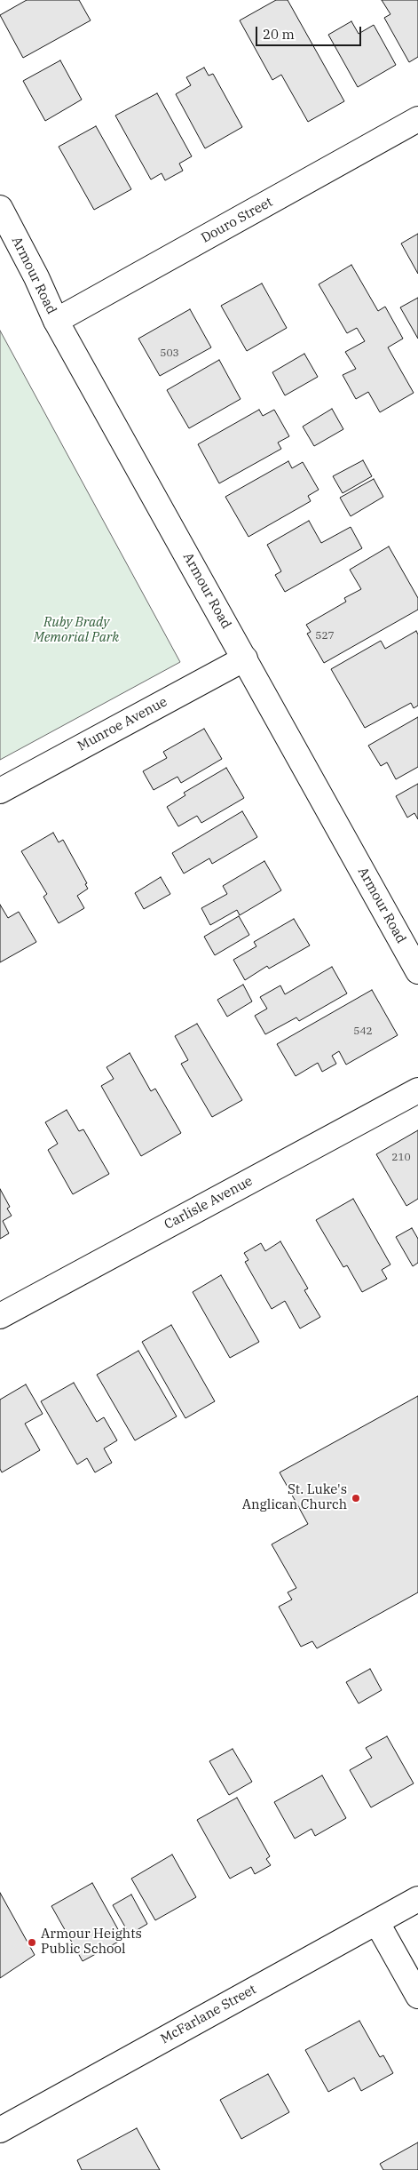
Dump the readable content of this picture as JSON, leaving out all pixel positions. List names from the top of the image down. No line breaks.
{"streets":{"street":["Douro Street","Armour Road","Munroe Avenue","Carlisle Avenue","McFarlane Street"]},"crossings":[["Douro Street","Armour Road"],["Armour Road","Munroe Avenue"]],"parks":["Ruby Brady Memorial Park"],"places":["St. Luke's Anglican Church","Armour Heights Public School"],"house_numbers":["503","527","542","210"],"scale_bar":"20 m"}
